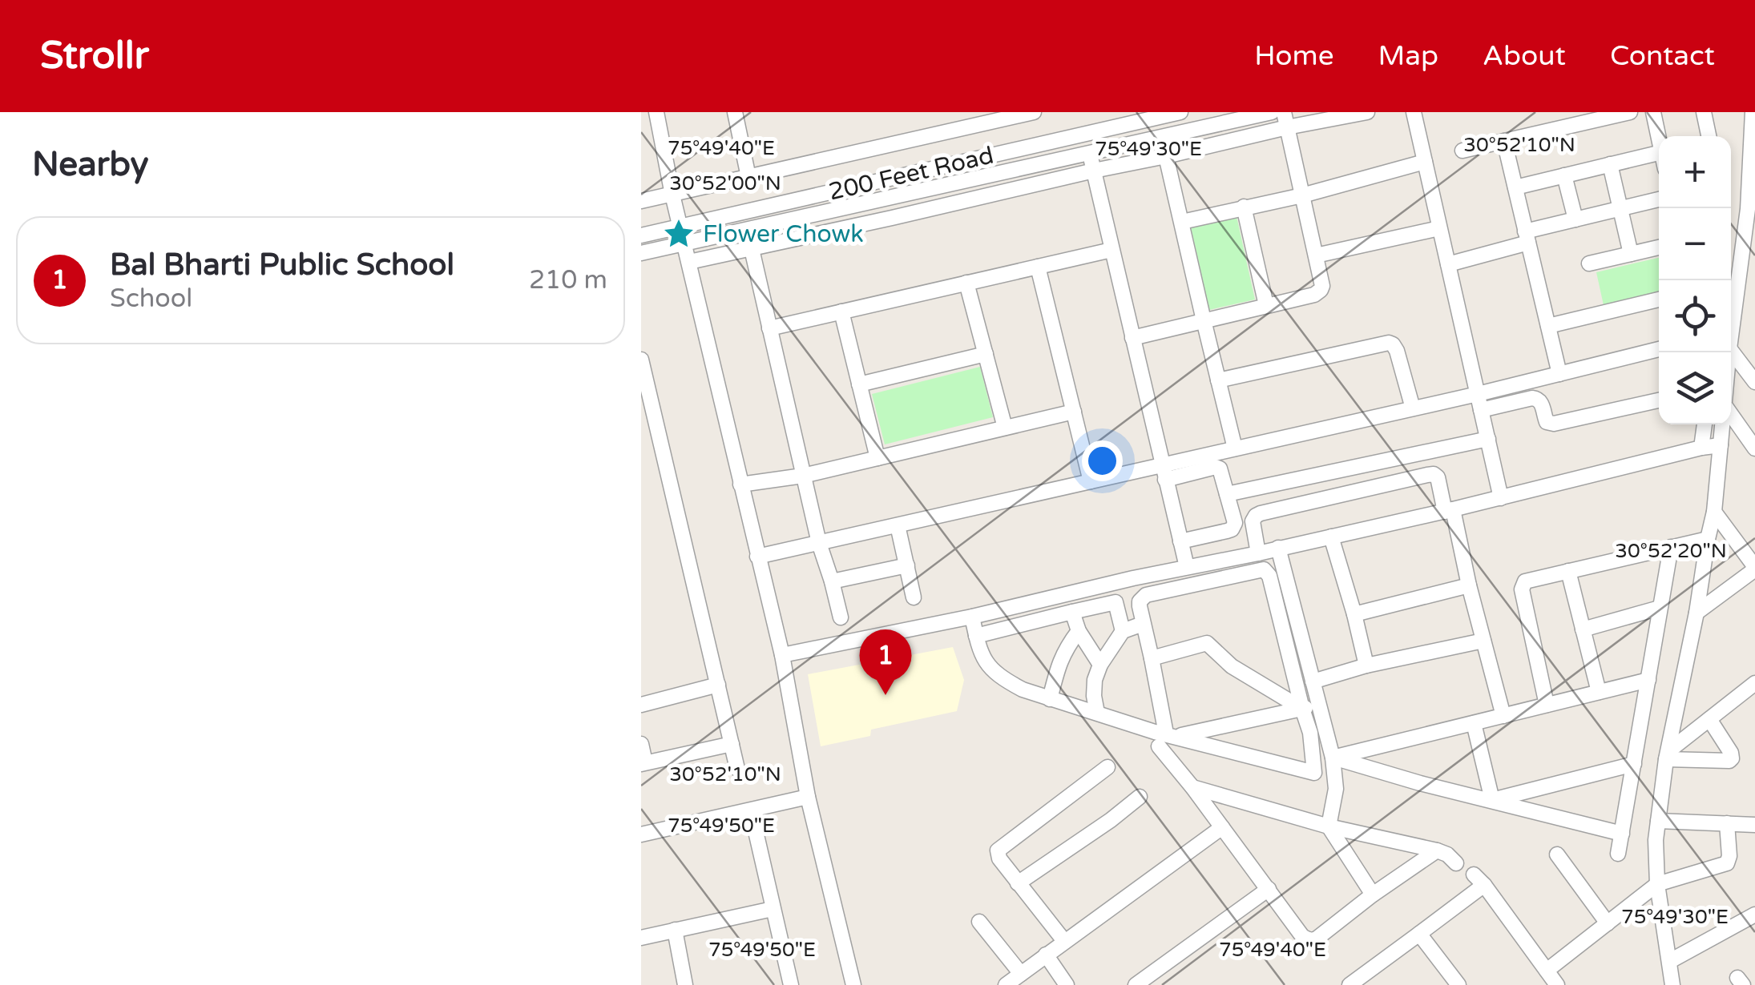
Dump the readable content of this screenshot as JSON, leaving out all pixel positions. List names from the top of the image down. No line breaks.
{"streets":{"street":["200 Feet Road"]},"places":{"place":["Flower Chowk"]},"page":{"header":"Strollr","nav":["Home","Map","About","Contact"],"heading":"Nearby","map_buttons":["+","−"],"list":[{"mark":"1","name":"Bal Bharti Public School","note":"School","value":"210 m"}],"pins":"1"},"coordinates":["30°52'10\"N","75°49'40\"E","75°49'30\"E","30°52'00\"N","30°52'20\"N","75°49'50\"E"]}
